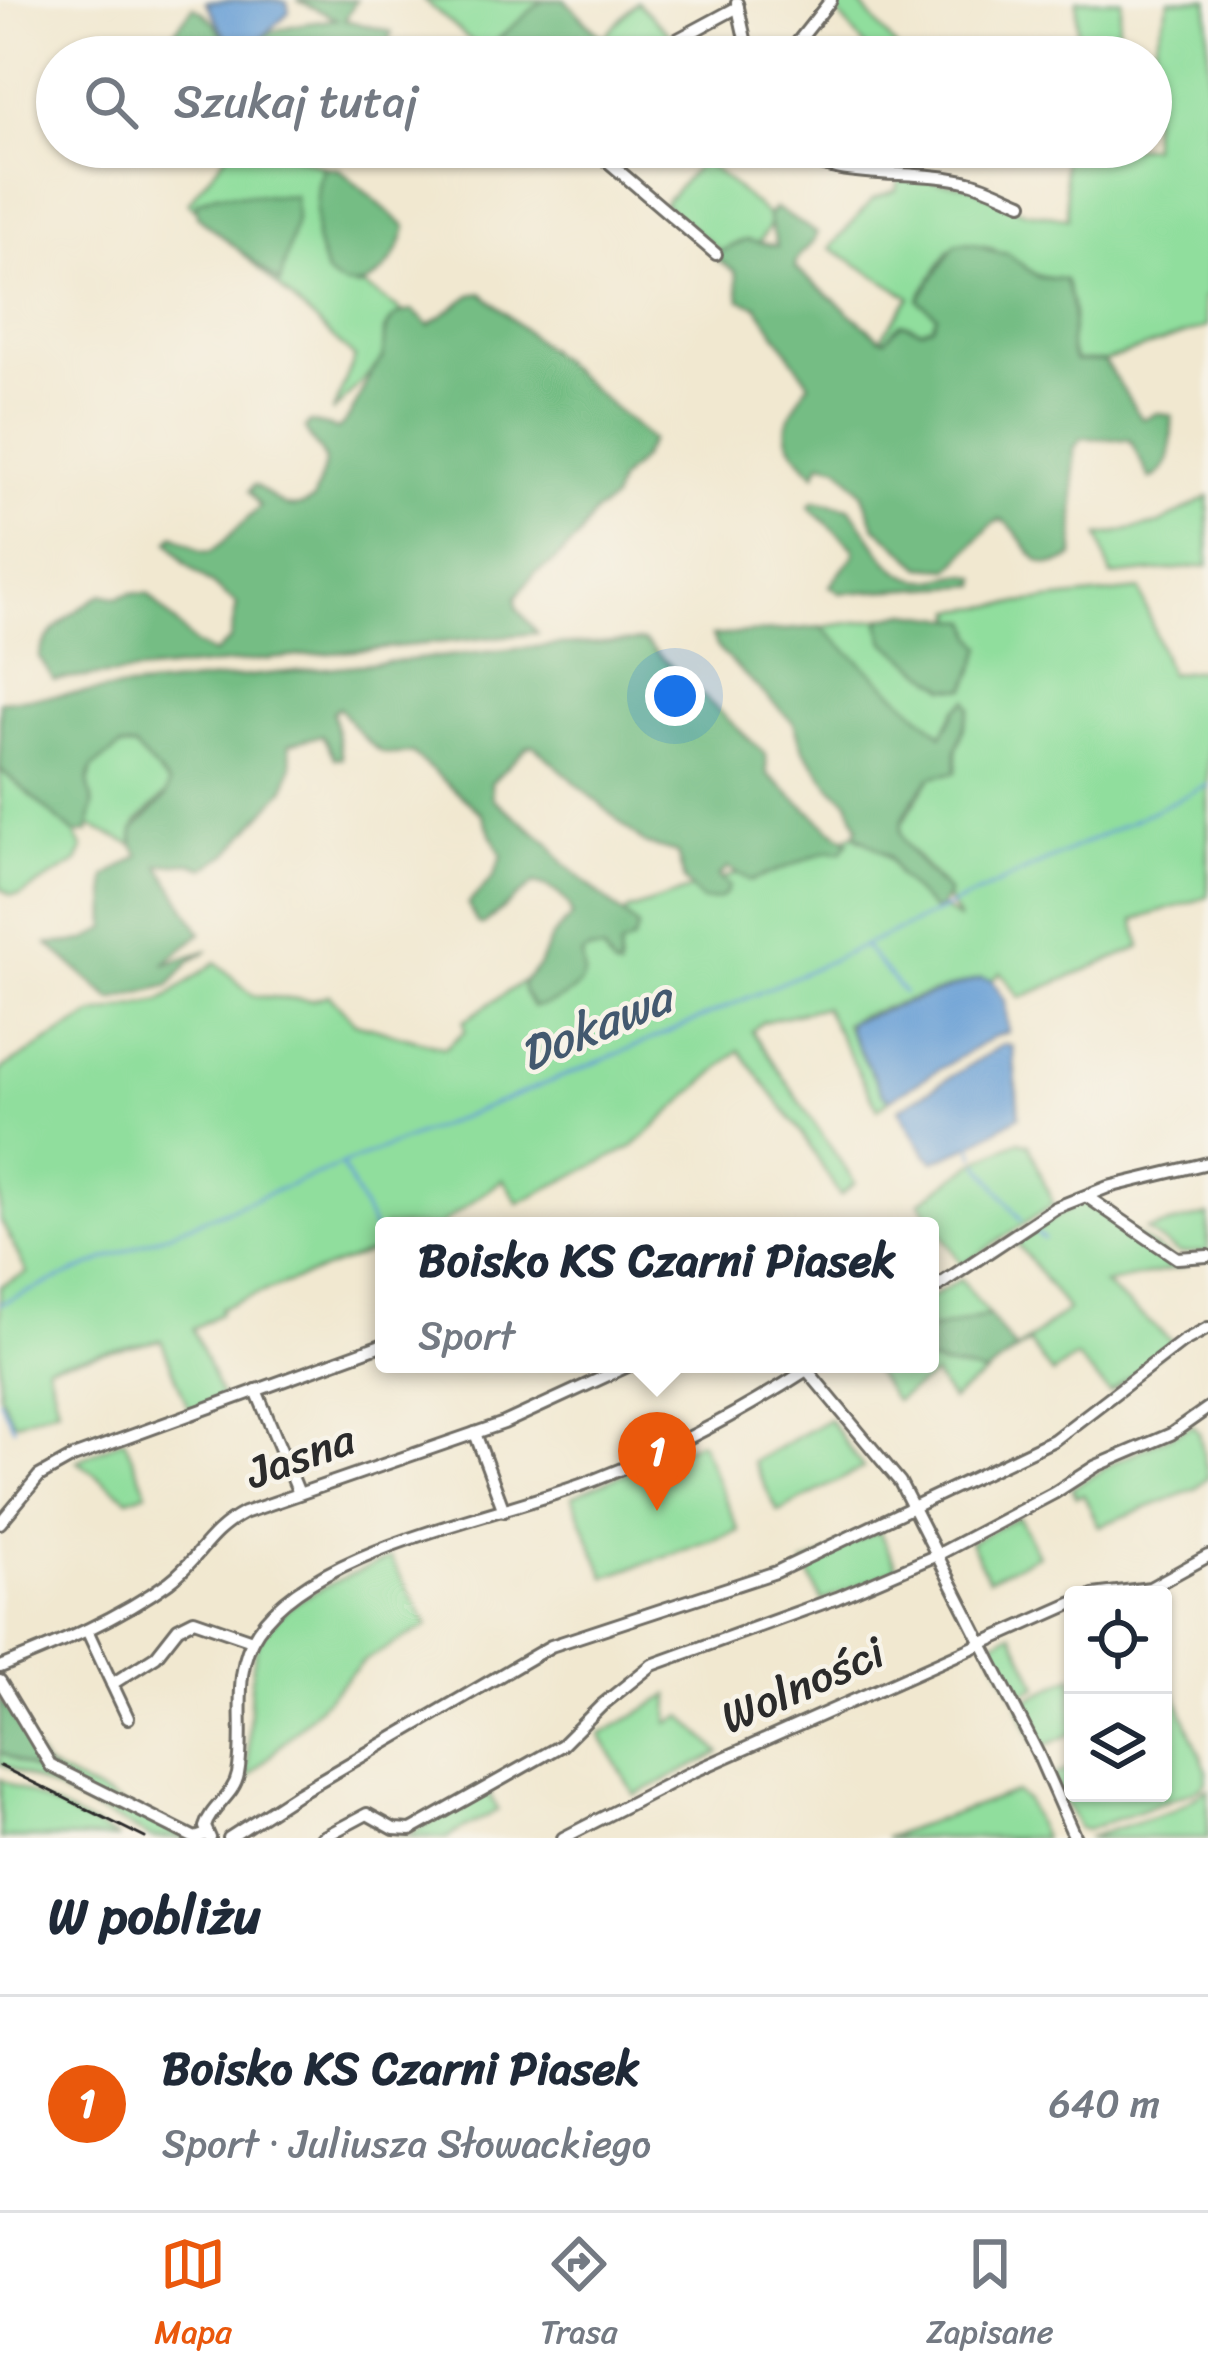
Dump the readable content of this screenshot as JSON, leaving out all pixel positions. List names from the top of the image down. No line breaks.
{"streets":{"street":["Jasna","Wolności"]},"water":["Dokawa"],"page":{"search":"Szukaj tutaj","popup":["Boisko KS Czarni Piasek","Sport"],"pins":"1","heading":"W pobliżu","list":[{"mark":"1","name":"Boisko KS Czarni Piasek","note":"Sport · Juliusza Słowackiego","value":"640 m"}],"nav":["Mapa","Trasa","Zapisane"]}}
